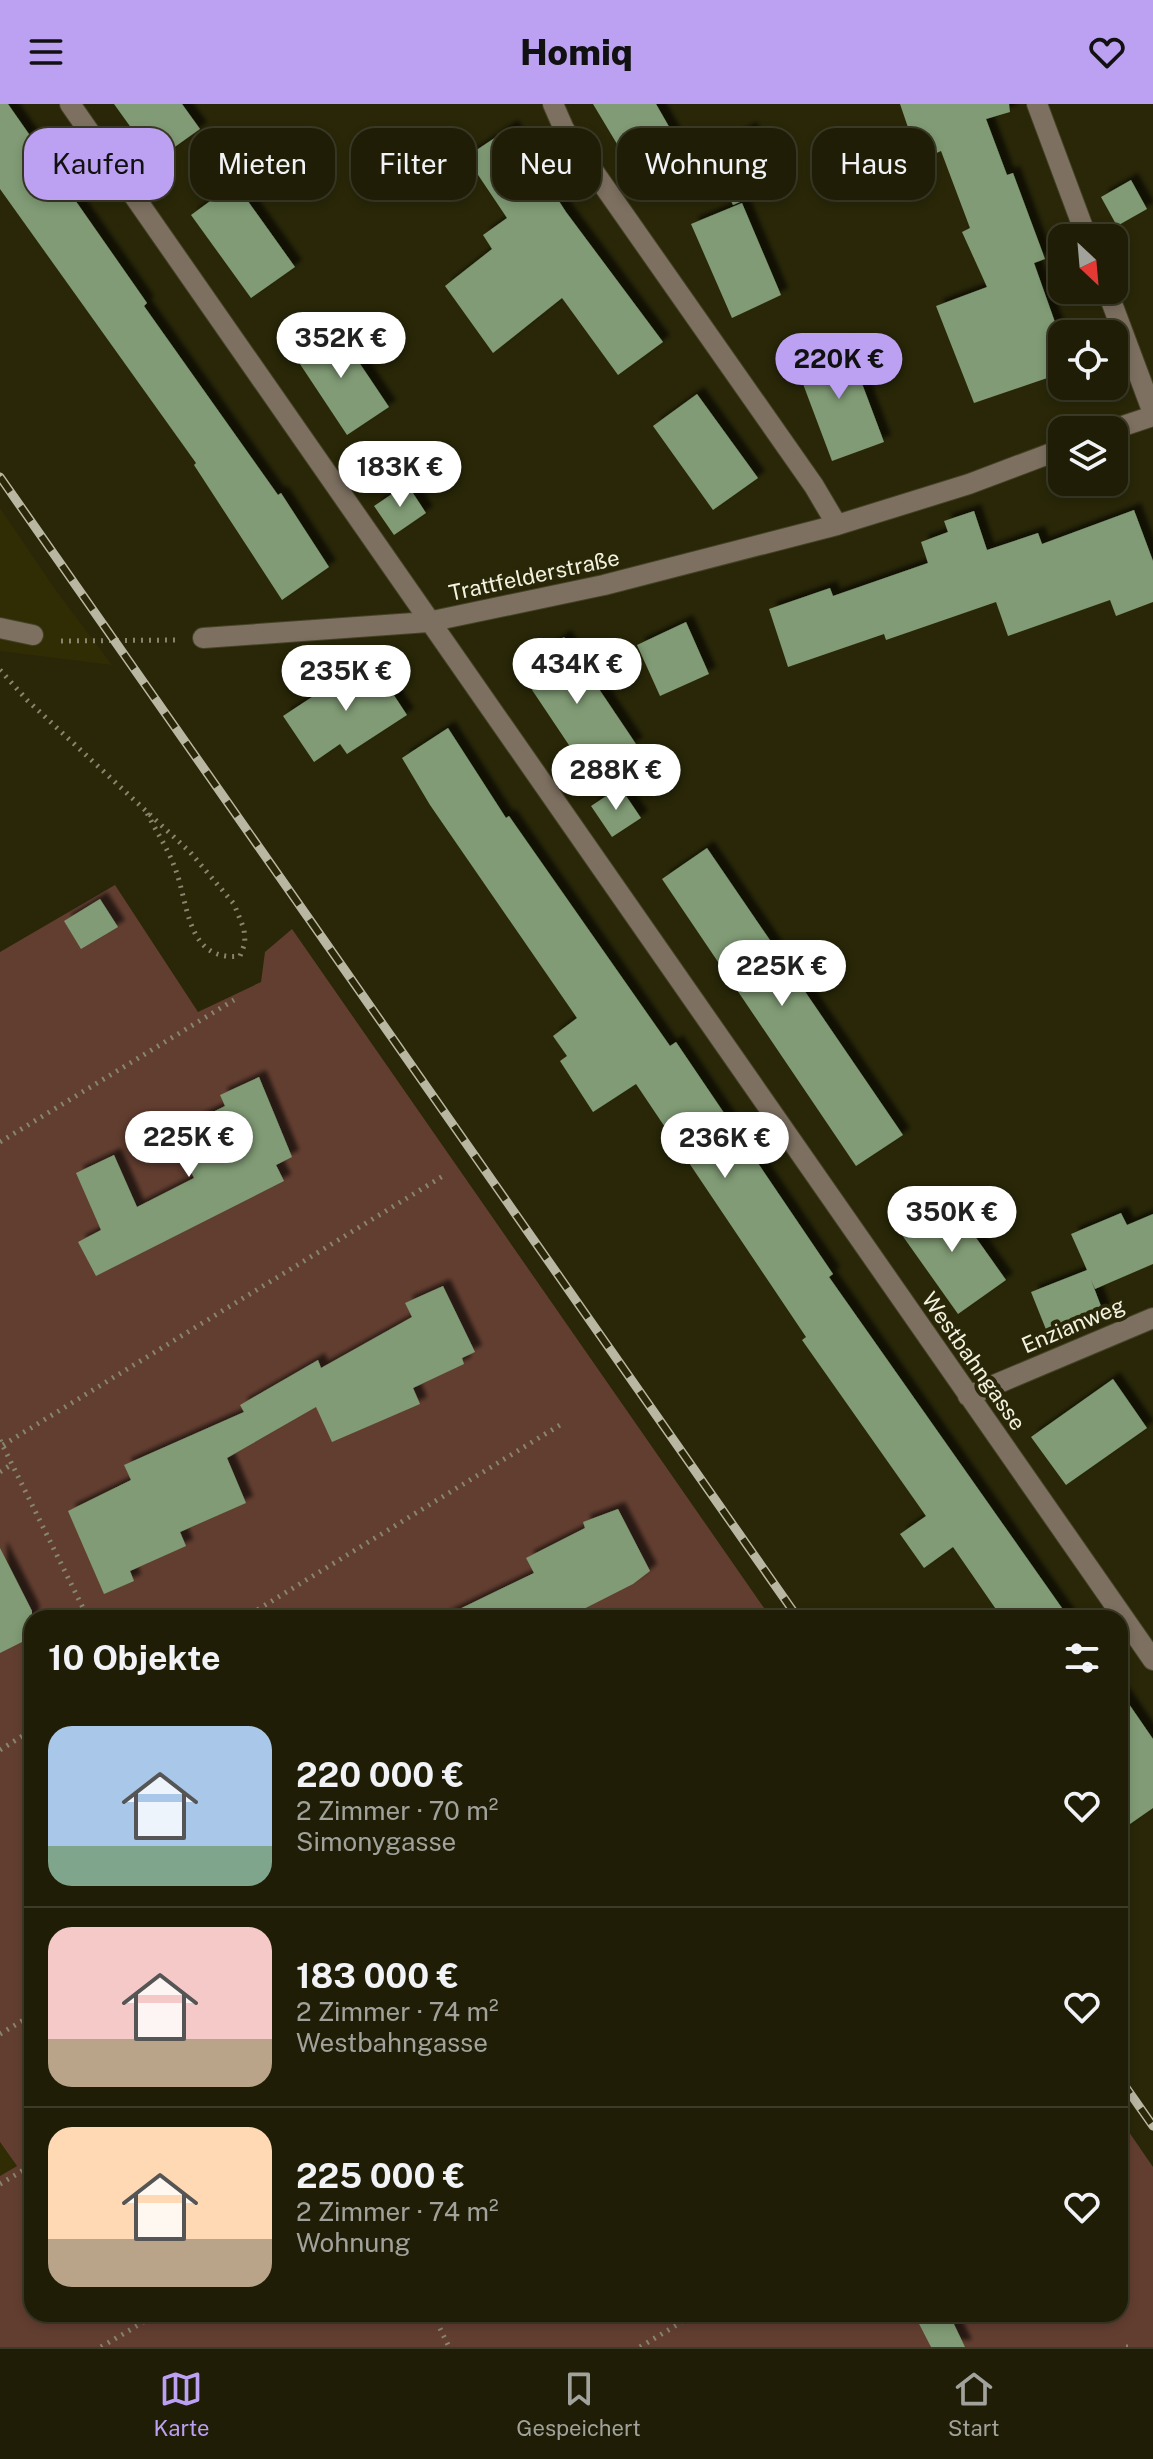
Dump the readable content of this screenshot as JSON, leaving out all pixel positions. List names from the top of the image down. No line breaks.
{"streets":{"street":["Trattfelderstraße","Enzianweg","Westbahngasse"]},"crossings":[["Trattfelderstraße","Westbahngasse"],["Enzianweg","Westbahngasse"]],"north":"bottom right","page":{"header":"Homiq","chip":["Kaufen","Mieten","Filter","Neu","Wohnung","Haus"],"price":["352K €","220K €","183K €","434K €","235K €","288K €","225K €","225K €","236K €","350K €"],"heading":"10 Objekte","list":[{"name":"220 000 €","note":"2 Zimmer · 70 m² · Simonygasse"},{"name":"183 000 €","note":"2 Zimmer · 74 m² · Westbahngasse"},{"name":"225 000 €","note":"2 Zimmer · 74 m² · Wohnung"}],"tabs":["Karte","Gespeichert","Start"]}}
